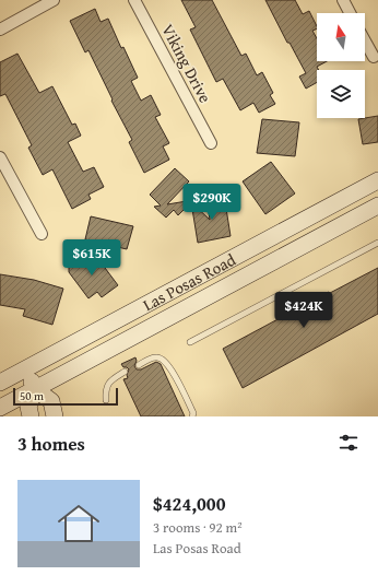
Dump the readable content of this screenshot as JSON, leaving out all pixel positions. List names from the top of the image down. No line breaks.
{"streets":{"main road":["Las Posas Road"],"street":["Viking Drive"]},"scale_bar":"50 m","north":"top","page":{"price":["$290K","$615K","$424K"],"scale":"50 m","heading":"3 homes","list":[{"name":"$424,000","note":"3 rooms · 92 m² · Las Posas Road"}]}}
